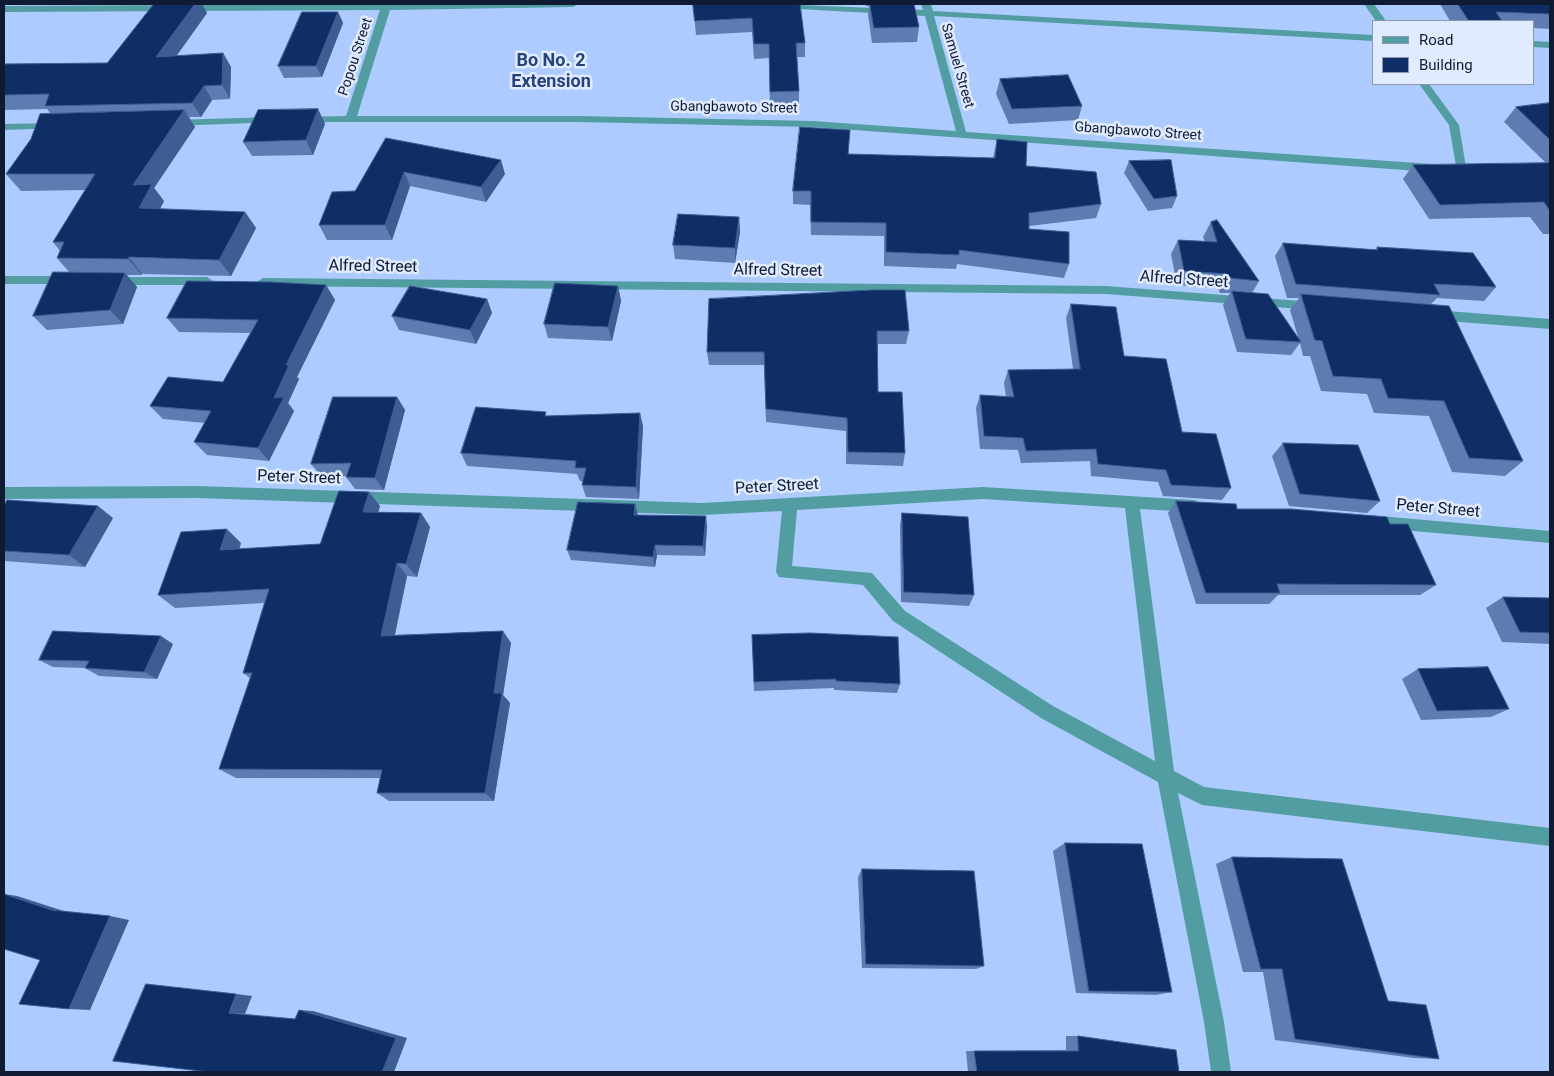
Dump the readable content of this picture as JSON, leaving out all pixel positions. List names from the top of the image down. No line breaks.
{"streets":{"street":["Popou Street","Samuel Street","Gbangbawoto Street","Alfred Street","Peter Street"]},"crossings":[["Popou Street","Gbangbawoto Street"],["Samuel Street","Gbangbawoto Street"]],"districts":["Bo No. 2 Extension"],"legend":["Road","Building"]}
